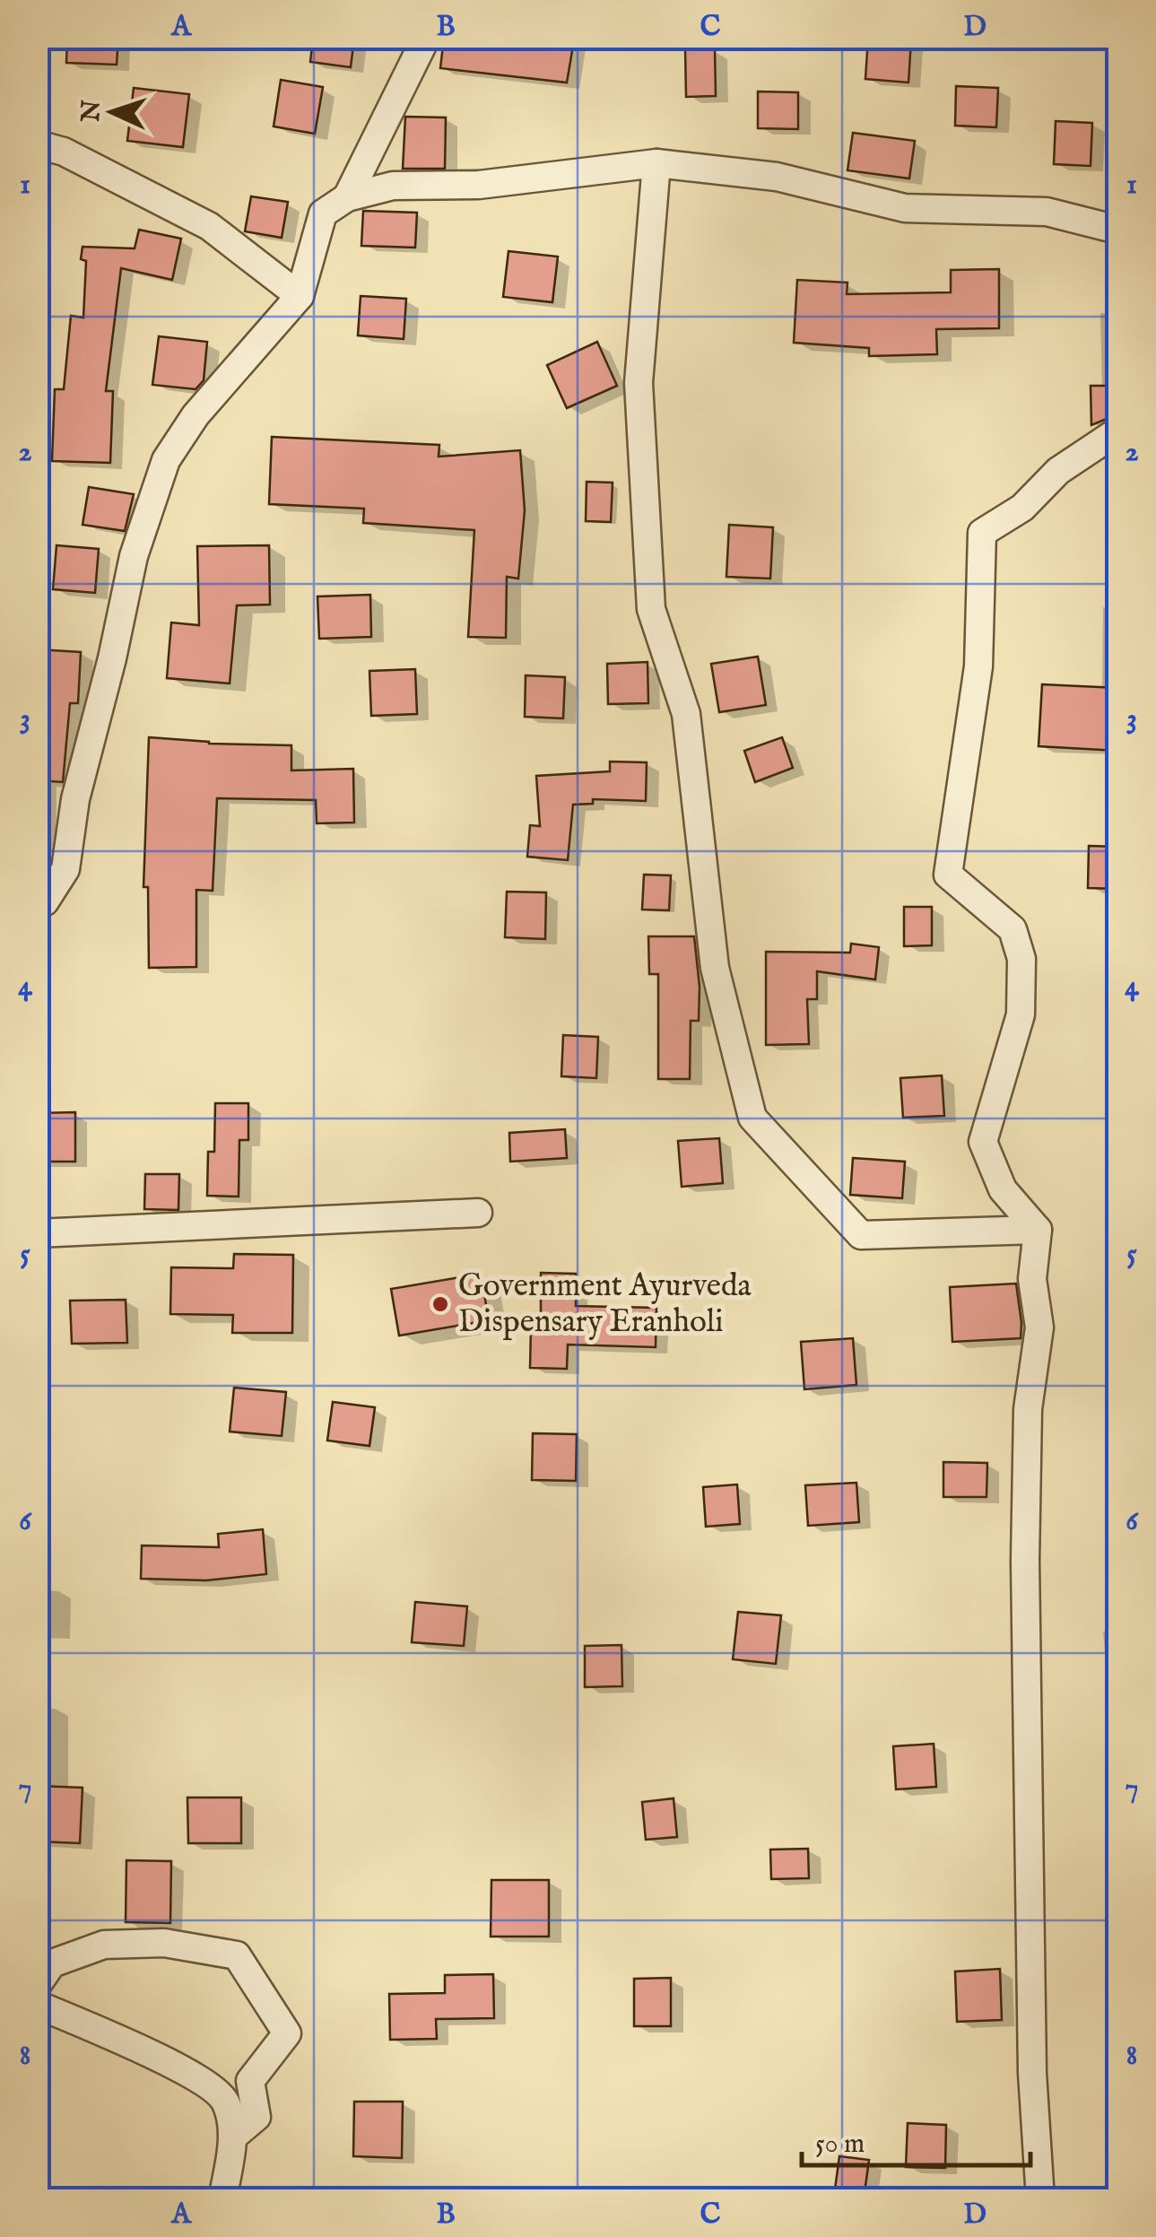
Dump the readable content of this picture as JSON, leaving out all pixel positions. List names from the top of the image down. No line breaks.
{"places":["Government Ayurveda Dispensary Eranholi"],"scale_bar":"50 m","north":"left","grid":{"columns":["A","B","C","D"],"rows":["1","2","3","4","5","6","7","8"]}}
